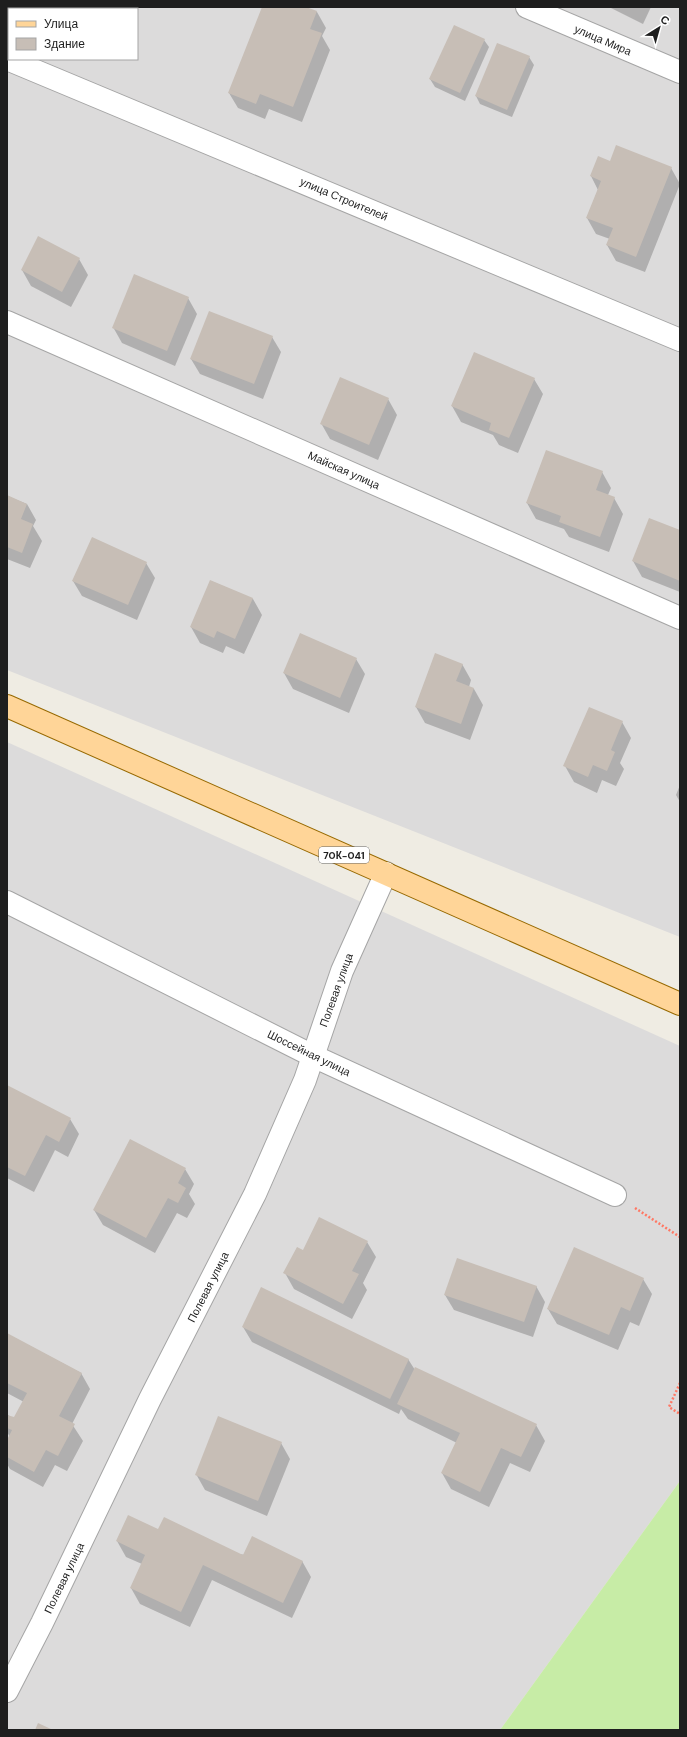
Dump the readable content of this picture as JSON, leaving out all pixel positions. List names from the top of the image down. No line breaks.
{"streets":{"main road":["70К-041"],"street":["улица Мира","улица Строителей","Майская улица","Полевая улица","Шоссейная улица"]},"crossings":[["70К-041","Полевая улица"],["Полевая улица","Шоссейная улица"]],"legend":["Улица","Здание"],"north":"top right"}
